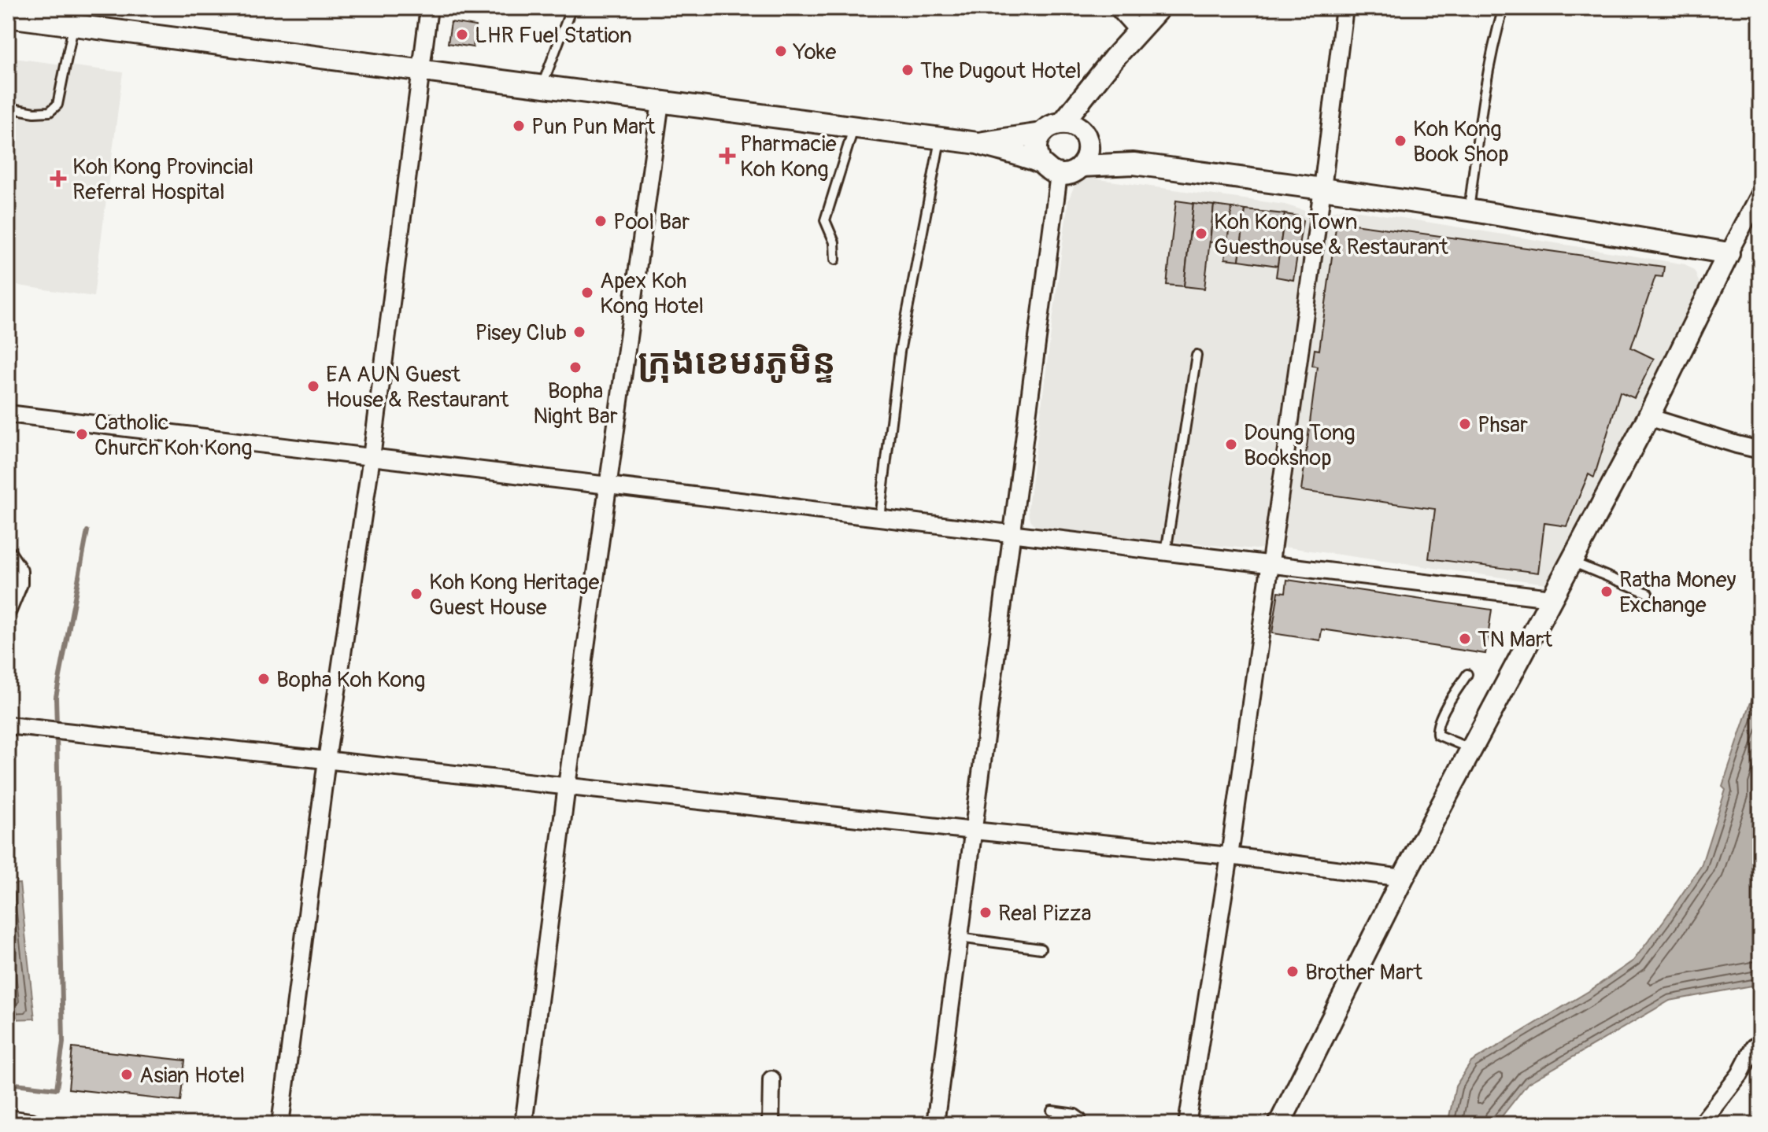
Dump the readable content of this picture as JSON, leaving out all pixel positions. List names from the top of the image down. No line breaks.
{"districts":["ក្រុងខេមរភូមិន្ទ"],"places":{"other":["LHR Fuel Station","Yoke","The Dugout Hotel","Pun Pun Mart","Koh Kong Book Shop","Pool Bar","Koh Kong Town Guesthouse & Restaurant","Apex Koh Kong Hotel","Pisey Club","Bopha Night Bar","EA AUN Guest House & Restaurant","Phsar","Catholic Church Koh Kong","Doung Tong Bookshop","Ratha Money Exchange","Koh Kong Heritage Guest House","TN Mart","Bopha Koh Kong","Real Pizza","Brother Mart","Asian Hotel"],"health":["Pharmacie Koh Kong","Koh Kong Provincial Referral Hospital"]}}
